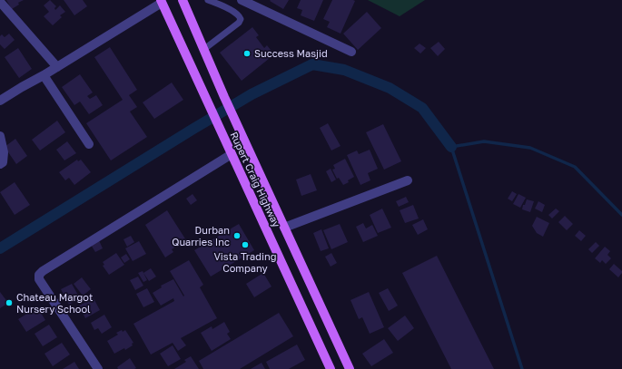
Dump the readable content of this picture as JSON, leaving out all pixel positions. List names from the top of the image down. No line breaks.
{"streets":{"main road":["Rupert Craig Highway"]},"places":["Success Masjid","Durban Quarries Inc","Vista Trading Company","Chateau Margot Nursery School"]}
